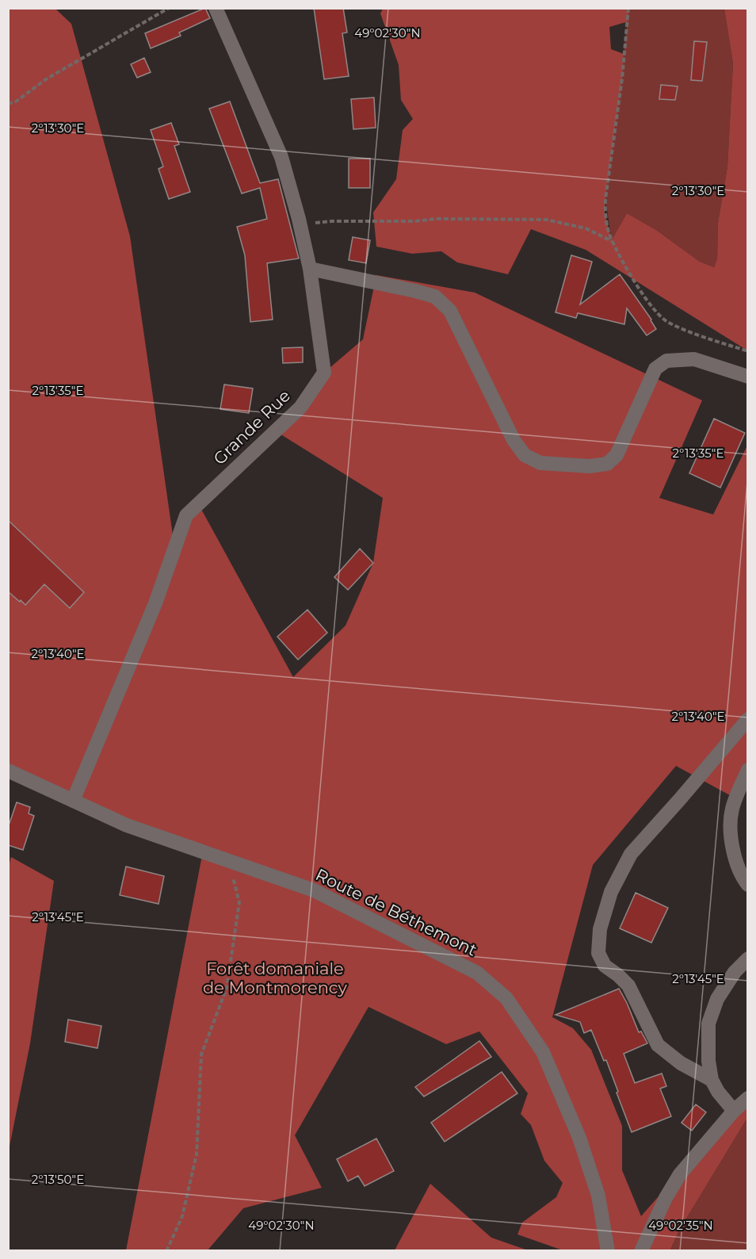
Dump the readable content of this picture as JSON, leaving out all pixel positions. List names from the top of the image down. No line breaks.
{"streets":{"street":["Grande Rue","Route de Béthemont"]},"crossings":[["Grande Rue","Route de Béthemont"]],"parks":["Forêt domaniale de Montmorency"],"coordinates":["49°02'30\"N","2°13'30\"E","2°13'35\"E","2°13'40\"E","2°13'45\"E","2°13'50\"E","49°02'35\"N"]}
